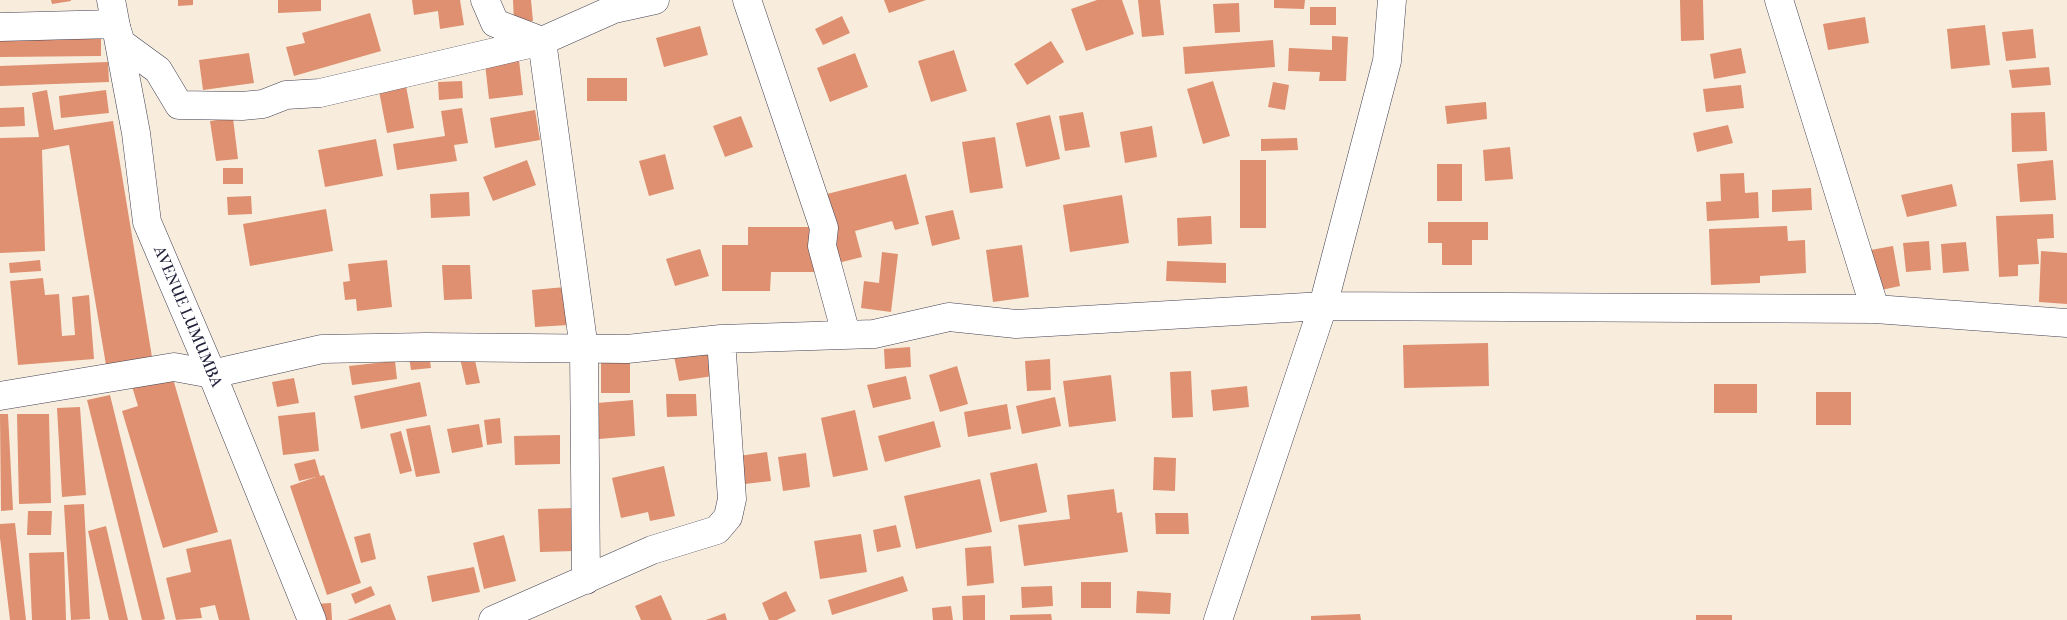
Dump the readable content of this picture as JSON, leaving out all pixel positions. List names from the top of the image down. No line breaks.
{"streets":{"street":["AVENUE LUMUMBA"]}}
